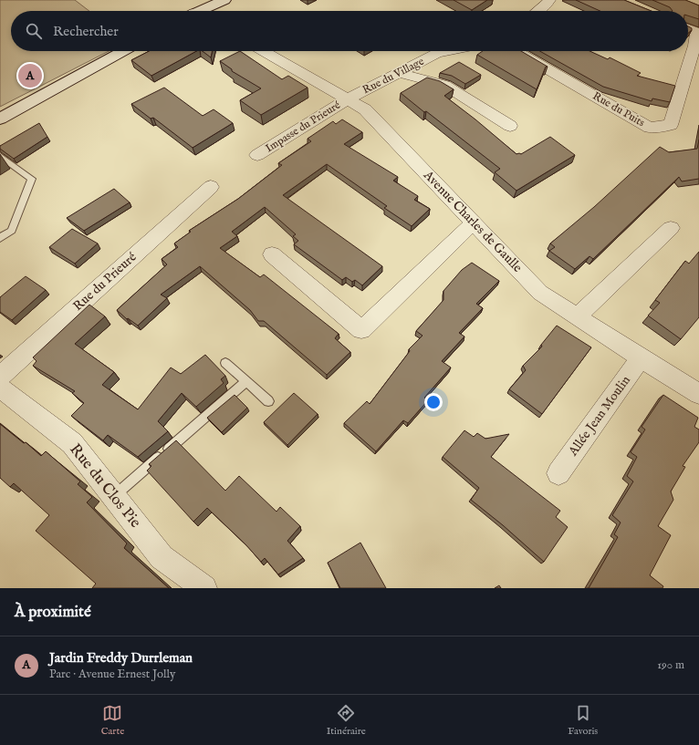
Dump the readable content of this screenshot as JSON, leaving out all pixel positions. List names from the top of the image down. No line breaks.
{"streets":{"street":["Rue du Village","Rue du Puits","Impasse du Prieuré","Avenue Charles de Gaulle","Rue du Prieuré","Allée Jean Moulin","Rue du Clos Pie"]},"crossings":[["Rue du Village","Impasse du Prieuré"],["Rue du Village","Avenue Charles de Gaulle"],["Impasse du Prieuré","Avenue Charles de Gaulle"],["Avenue Charles de Gaulle","Allée Jean Moulin"]],"page":{"search":"Rechercher","pins":"A","heading":"À proximité","list":[{"mark":"A","name":"Jardin Freddy Durrleman","note":"Parc · Avenue Ernest Jolly","value":"190 m"}],"nav":["Carte","Itinéraire","Favoris"]}}
